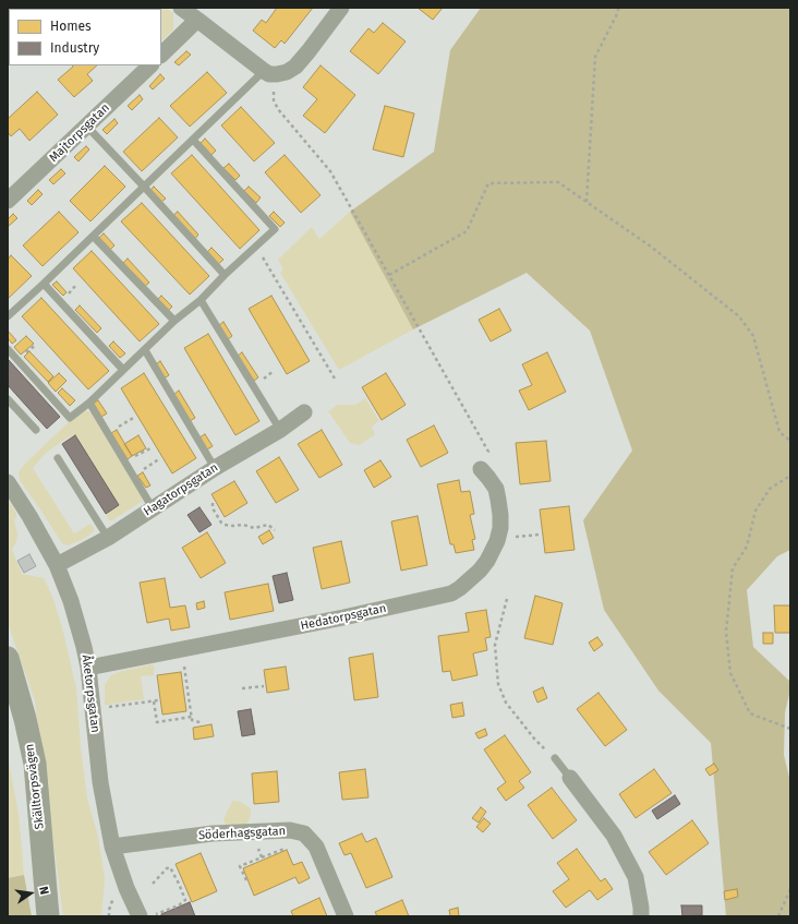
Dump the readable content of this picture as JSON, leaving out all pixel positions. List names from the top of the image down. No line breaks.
{"streets":{"street":["Majtorpsgatan","Hagatorpsgatan","Hedatorpsgatan","Åketorpsgatan","Skälltorpsvägen","Söderhagsgatan"]},"crossings":[["Hagatorpsgatan","Åketorpsgatan"],["Hedatorpsgatan","Åketorpsgatan"],["Åketorpsgatan","Söderhagsgatan"]],"legend":["Homes","Industry"],"north":"right"}
